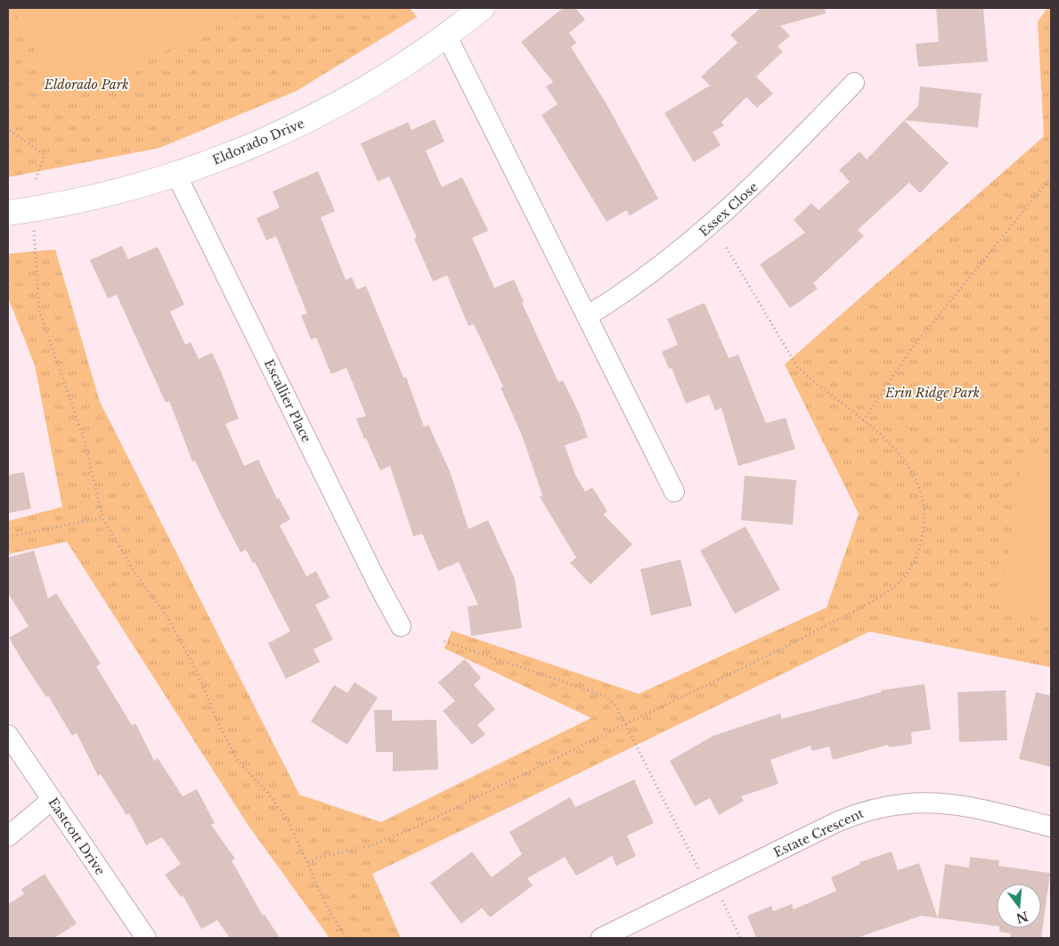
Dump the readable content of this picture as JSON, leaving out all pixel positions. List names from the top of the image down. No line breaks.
{"streets":{"street":["Eldorado Drive","Essex Close","Escallier Place","Estate Crescent","Eastcott Drive"]},"crossings":[["Eldorado Drive","Escallier Place"]],"parks":["Eldorado Park","Erin Ridge Park"],"north":"bottom"}
